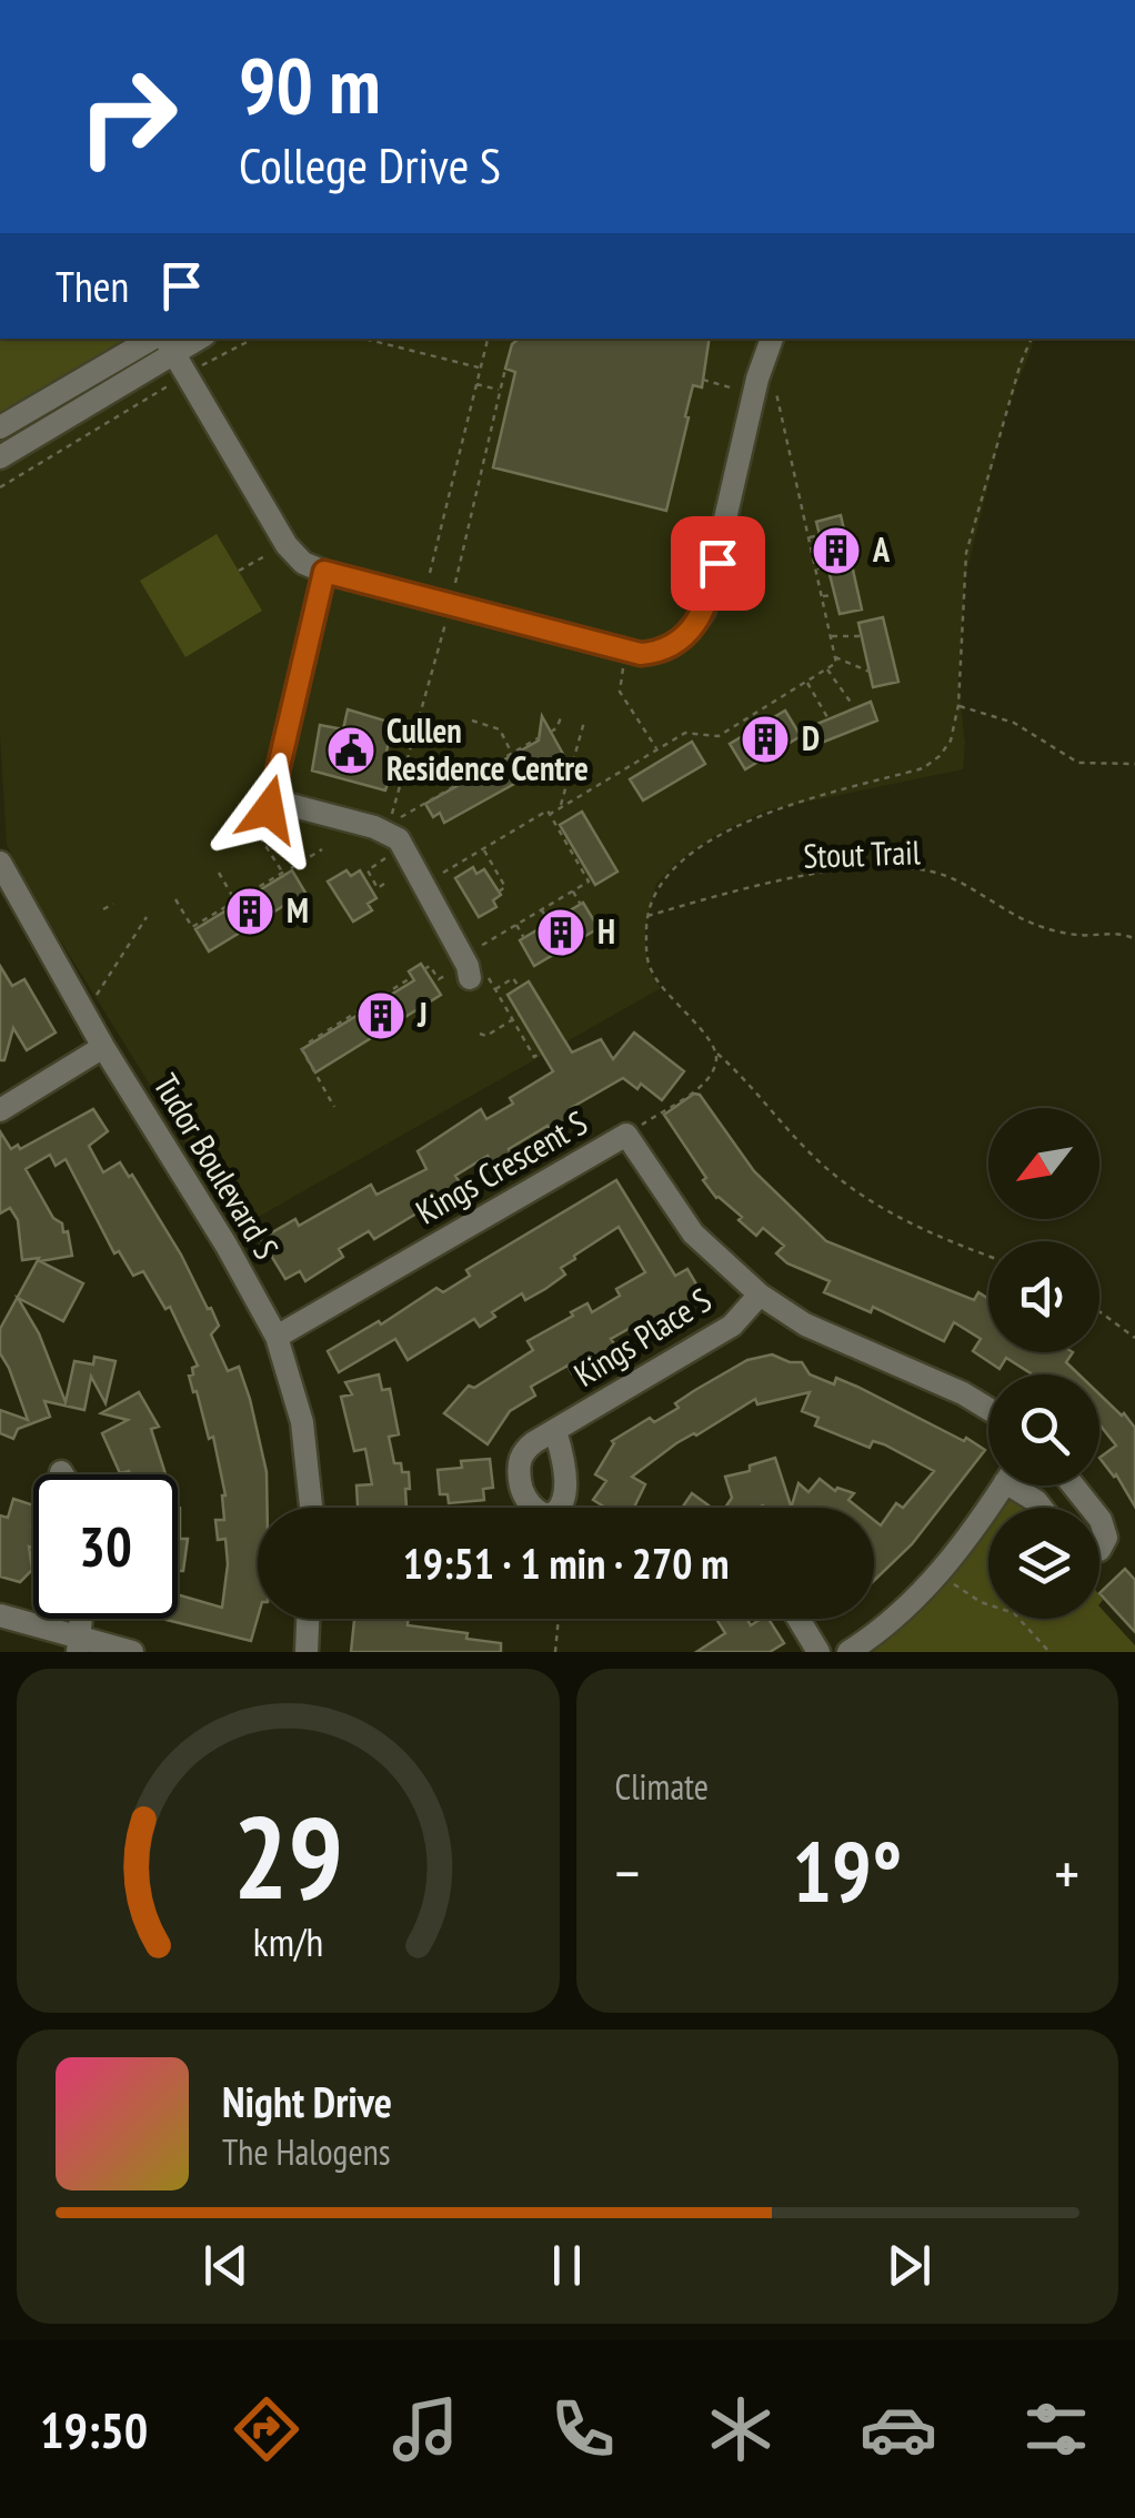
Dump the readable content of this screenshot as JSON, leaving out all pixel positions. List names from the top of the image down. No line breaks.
{"streets":{"street":["Tudor Boulevard S","Kings Crescent S","Kings Place S"],"path":["Stout Trail"]},"crossings":[["Tudor Boulevard S","Kings Crescent S"],["Kings Crescent S","Kings Place S"]],"places":{"building":["A","D","M","H","J"],"public building":["Cullen Residence Centre"]},"north":"bottom left","page":{"turn":["90 m","College Drive S"],"then":"Then","limit":"30","trip":"19:51 · 1 min · 270 m","tile":"Climate","heat":["−","19°","+"],"song":["Night Drive","The Halogens"],"tabs":"19:50","gauge":["29","km/h"]}}
